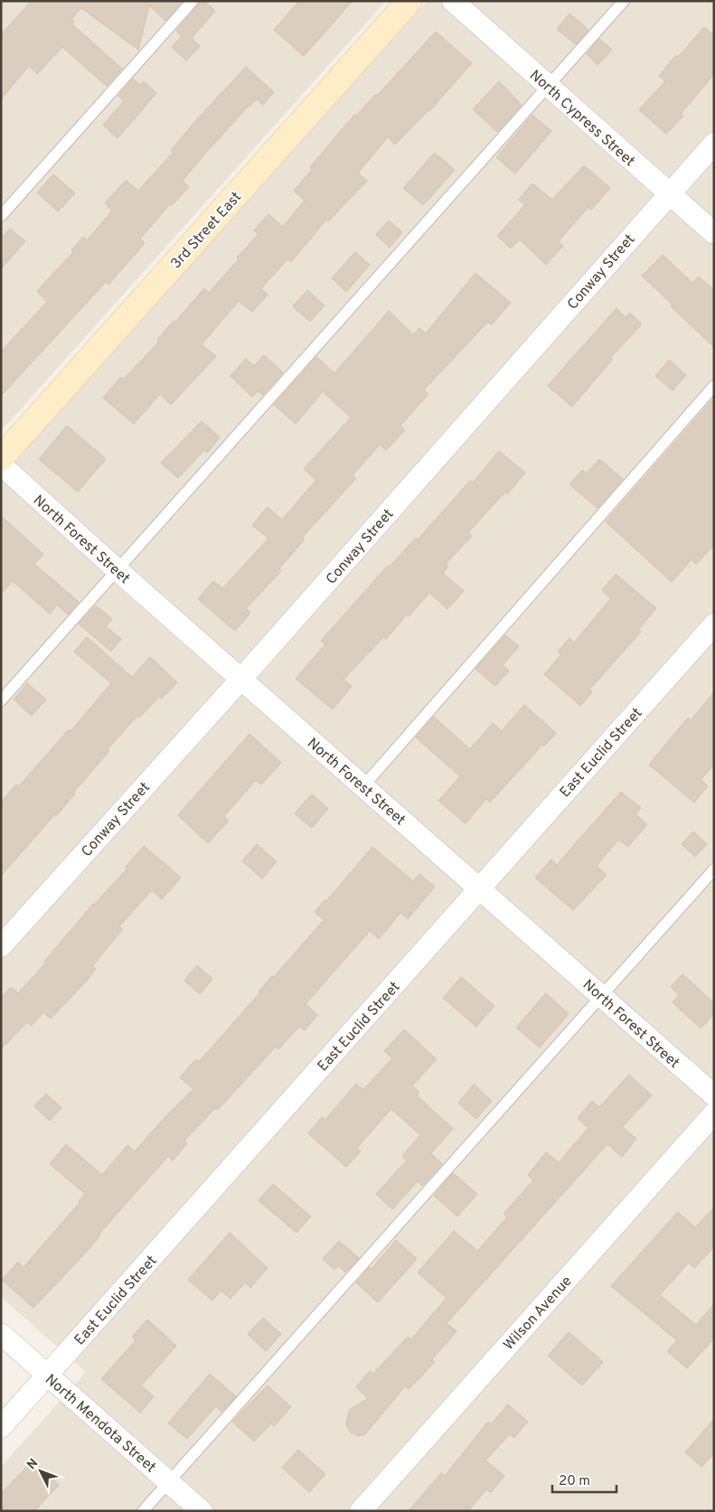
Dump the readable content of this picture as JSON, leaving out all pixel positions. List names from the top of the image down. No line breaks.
{"streets":{"street":["North Cypress Street","3rd Street East","Conway Street","North Forest Street","East Euclid Street","Wilson Avenue","North Mendota Street"]},"crossings":[["North Cypress Street","Conway Street"],["Conway Street","North Forest Street"],["North Forest Street","East Euclid Street"],["East Euclid Street","North Mendota Street"]],"scale_bar":"20 m","north":"top left"}
